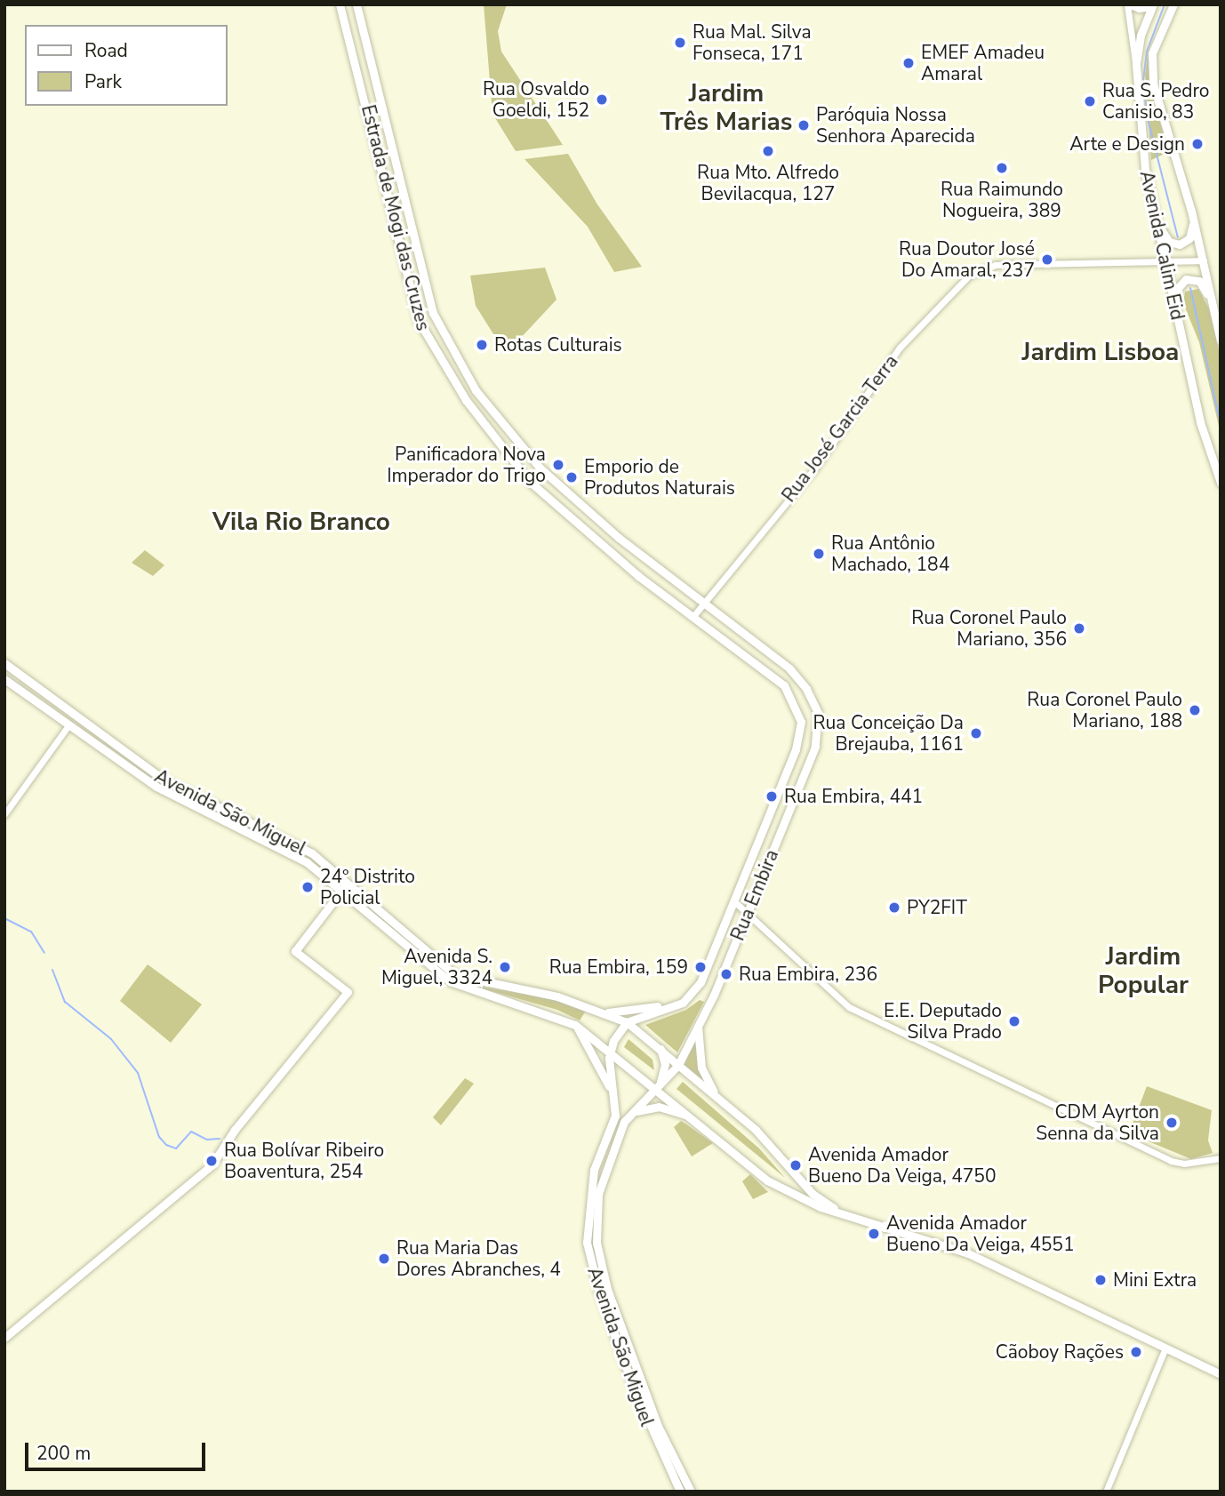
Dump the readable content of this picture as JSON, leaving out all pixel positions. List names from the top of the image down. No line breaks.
{"streets":{"main road":["Estrada de Mogi das Cruzes","Avenida Calim Eid","Avenida São Miguel","Rua Embira"],"street":["Rua José Garcia Terra"]},"crossings":[["Estrada de Mogi das Cruzes","Rua José Garcia Terra"],["Estrada de Mogi das Cruzes","Rua Embira"],["Avenida Calim Eid","Rua José Garcia Terra"],["Avenida São Miguel","Rua Embira"]],"districts":["Jardim Três Marias","Jardim Lisboa","Vila Rio Branco","Jardim Popular"],"places":["Rua Mal. Silva Fonseca, 171","EMEF Amadeu Amaral","Rua Osvaldo Goeldi, 152","Rua S. Pedro Canisio, 83","Paróquia Nossa Senhora Aparecida","Arte e Design","Rua Mto. Alfredo Bevilacqua, 127","Rua Raimundo Nogueira, 389","Rua Doutor José Do Amaral, 237","Rotas Culturais","Panificadora Nova Imperador do Trigo","Emporio de Produtos Naturais","Rua Antônio Machado, 184","Rua Coronel Paulo Mariano, 356","Rua Coronel Paulo Mariano, 188","Rua Conceição Da Brejauba, 1161","Rua Embira, 441","24º Distrito Policial","PY2FIT","Avenida S. Miguel, 3324","Rua Embira, 159","Rua Embira, 236","E.E. Deputado Silva Prado","CDM Ayrton Senna da Silva","Rua Bolívar Ribeiro Boaventura, 254","Avenida Amador Bueno Da Veiga, 4750","Avenida Amador Bueno Da Veiga, 4551","Rua Maria Das Dores Abranches, 4","Mini Extra","Cãoboy Rações"],"legend":["Road","Park"],"scale_bar":"200 m"}
